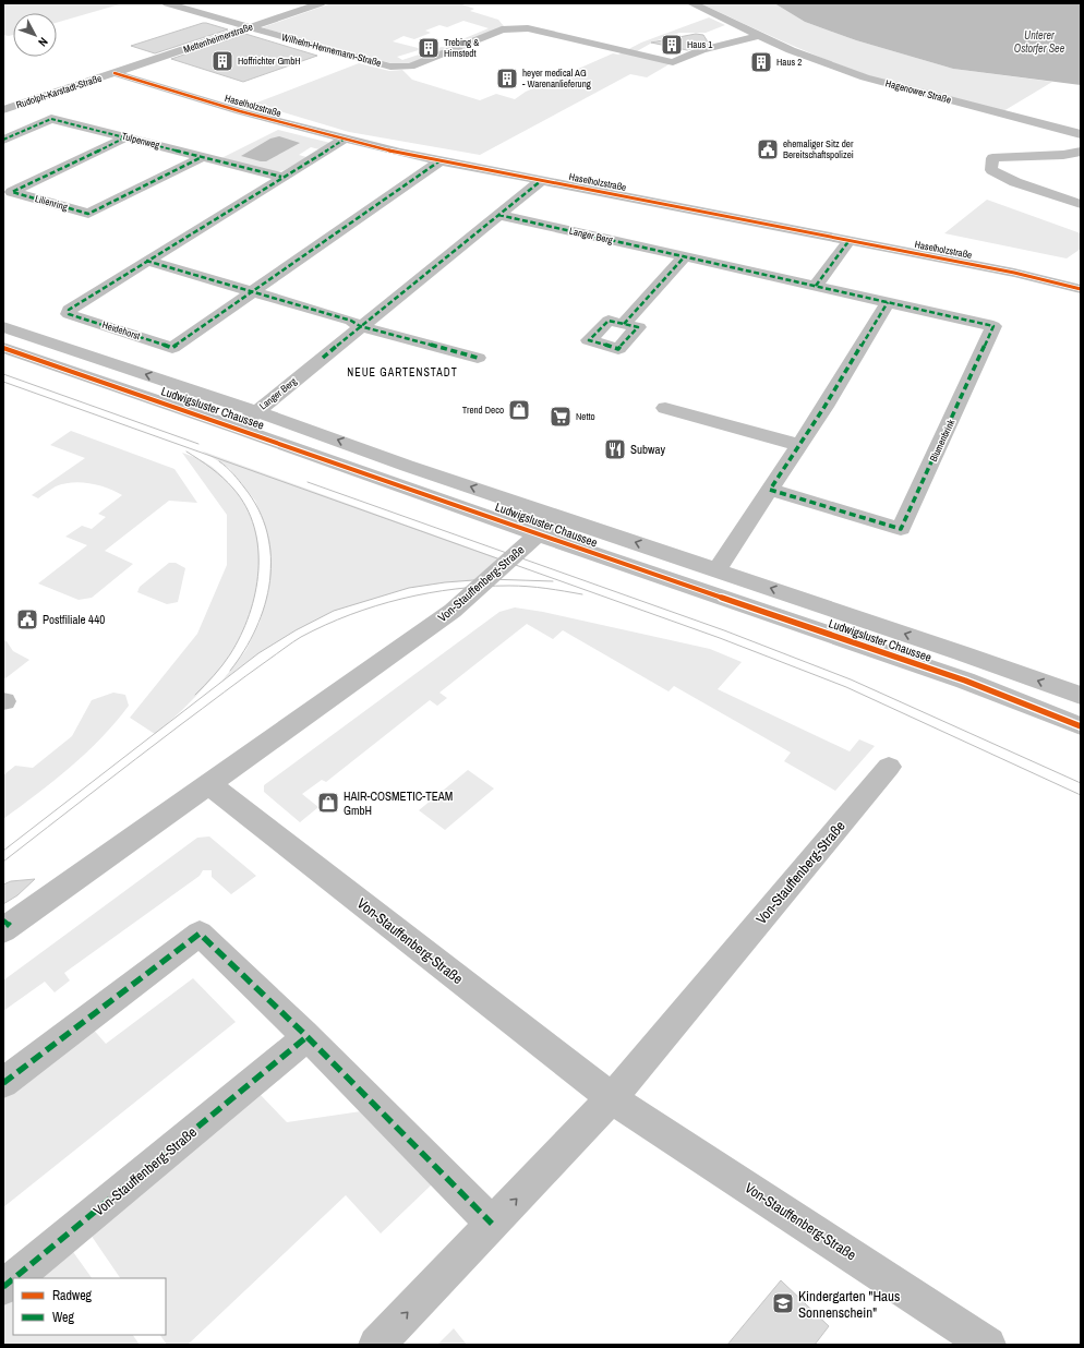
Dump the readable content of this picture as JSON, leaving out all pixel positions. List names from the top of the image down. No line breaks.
{"streets":{"street":["Mettenheimerstraße","Wilhelm-Hennemann-Straße","Rudolph-Karstadt-Straße","Hagenower Straße","Haselholzstraße","Tulpenweg","Lilienring","Langer Berg","Heidehorst","Ludwigsluster Chaussee","Blumenbrink","Von-Stauffenberg-Straße"]},"crossings":[["Mettenheimerstraße","Wilhelm-Hennemann-Straße"],["Mettenheimerstraße","Rudolph-Karstadt-Straße"],["Mettenheimerstraße","Haselholzstraße"],["Wilhelm-Hennemann-Straße","Hagenower Straße"],["Rudolph-Karstadt-Straße","Haselholzstraße"],["Haselholzstraße","Langer Berg"],["Haselholzstraße","Heidehorst"],["Tulpenweg","Lilienring"],["Tulpenweg","Heidehorst"],["Langer Berg","Ludwigsluster Chaussee"],["Langer Berg","Blumenbrink"],["Ludwigsluster Chaussee","Von-Stauffenberg-Straße"]],"districts":["NEUE GARTENSTADT"],"water":["Unterer Ostorfer See"],"places":{"building":["Haus 1","Trebing & Himstedt","Hoffrichter GmbH","Haus 2","heyer medical AG - Warenanlieferung"],"public building":["ehemaliger Sitz der Bereitschaftspolizei","Postfiliale 440"],"shop":["Trend Deco","HAIR-COSMETIC-TEAM GmbH"],"supermarket":["Netto"],"restaurant":["Subway"],"school or university":["Kindergarten \"Haus Sonnenschein\""]},"legend":["Radweg","Weg"],"north":"bottom right"}
